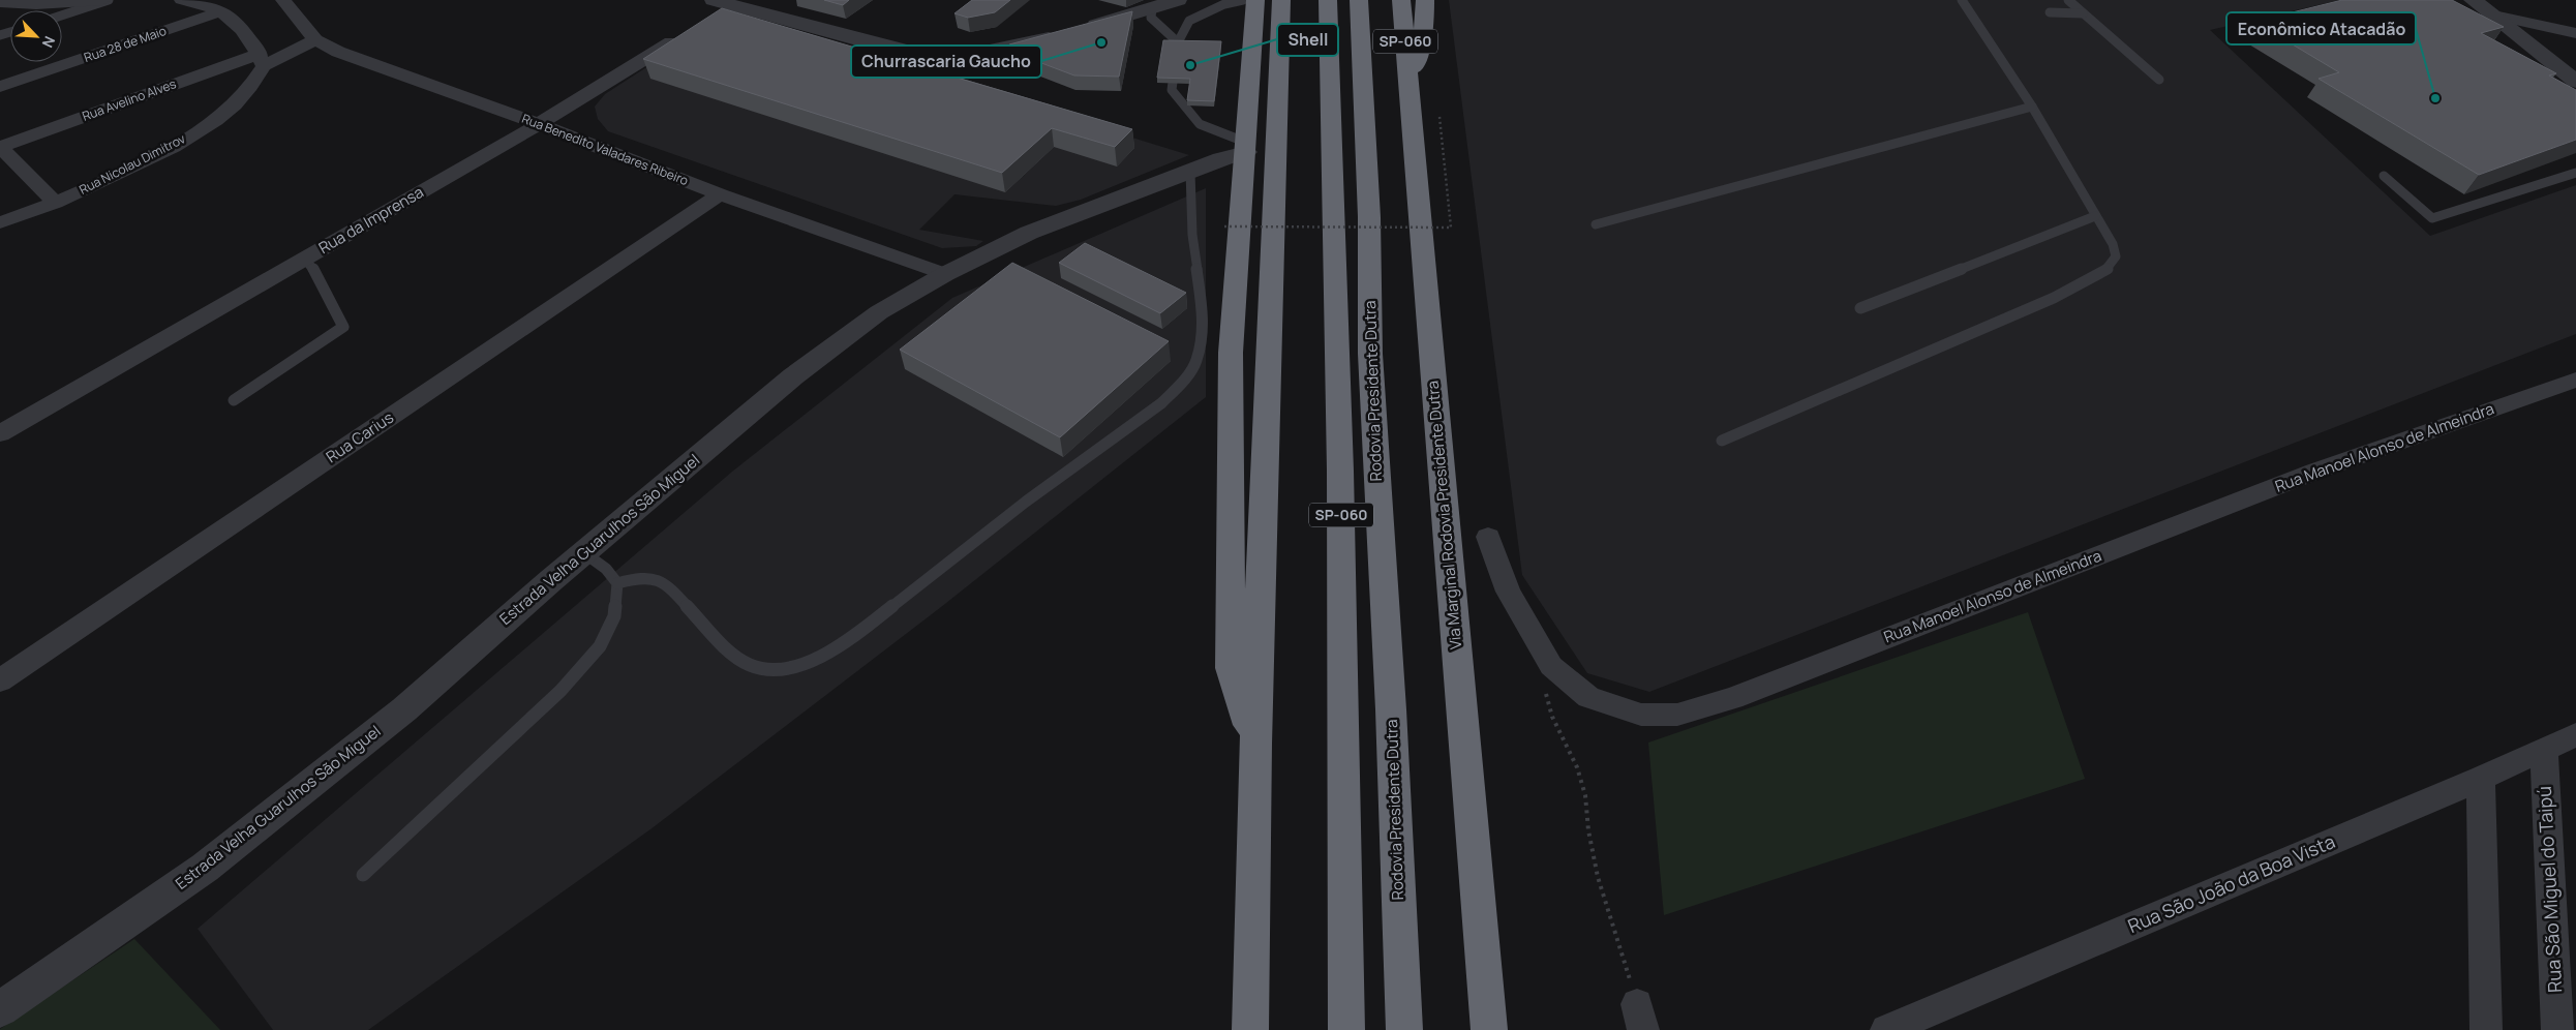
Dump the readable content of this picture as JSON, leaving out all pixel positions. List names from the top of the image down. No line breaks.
{"streets":{"highway":["SP-060","Rodovia Presidente Dutra","Via Marginal Rodovia Presidente Dutra"],"street":["Rua 28 de Maio","Rua Avelino Alves","Rua Benedito Valadares Ribeiro","Rua Nicolau Dimitrov","Rua da Imprensa","Rua Carius","Rua Manoel Alonso de Almeindra","Estrada Velha Guarulhos São Miguel","Rua São João da Boa Vista","Rua São Miguel do Taipú"]},"crossings":[["Rua Avelino Alves","Rua Benedito Valadares Ribeiro"],["Rua Avelino Alves","Rua Nicolau Dimitrov"],["Rua Benedito Valadares Ribeiro","Rua da Imprensa"],["Rua Benedito Valadares Ribeiro","Rua Carius"],["Rua Benedito Valadares Ribeiro","Estrada Velha Guarulhos São Miguel"],["Rua São João da Boa Vista","Rua São Miguel do Taipú"]],"places":["Churrascaria Gaucho","Shell","Econômico Atacadão"],"north":"bottom right"}
